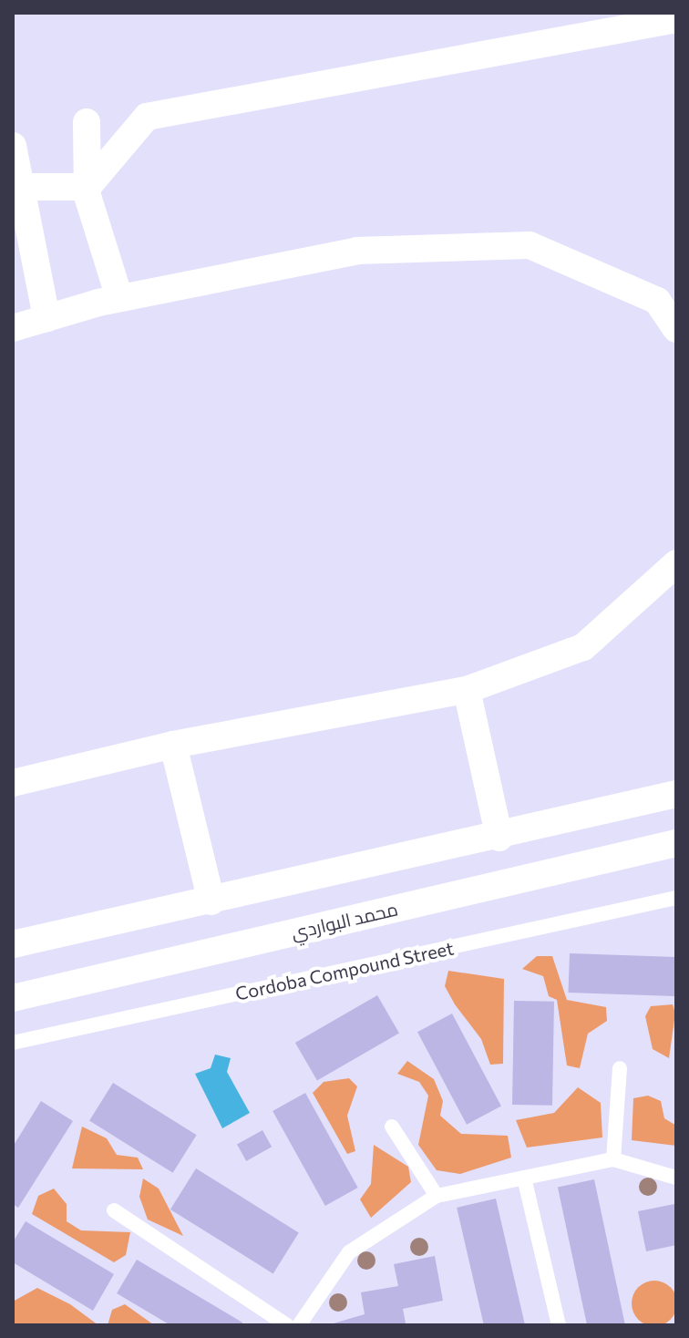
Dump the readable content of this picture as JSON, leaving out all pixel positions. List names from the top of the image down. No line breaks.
{"streets":{"street":["محمد البواردي"],"lane":["Cordoba Compound Street"]}}
